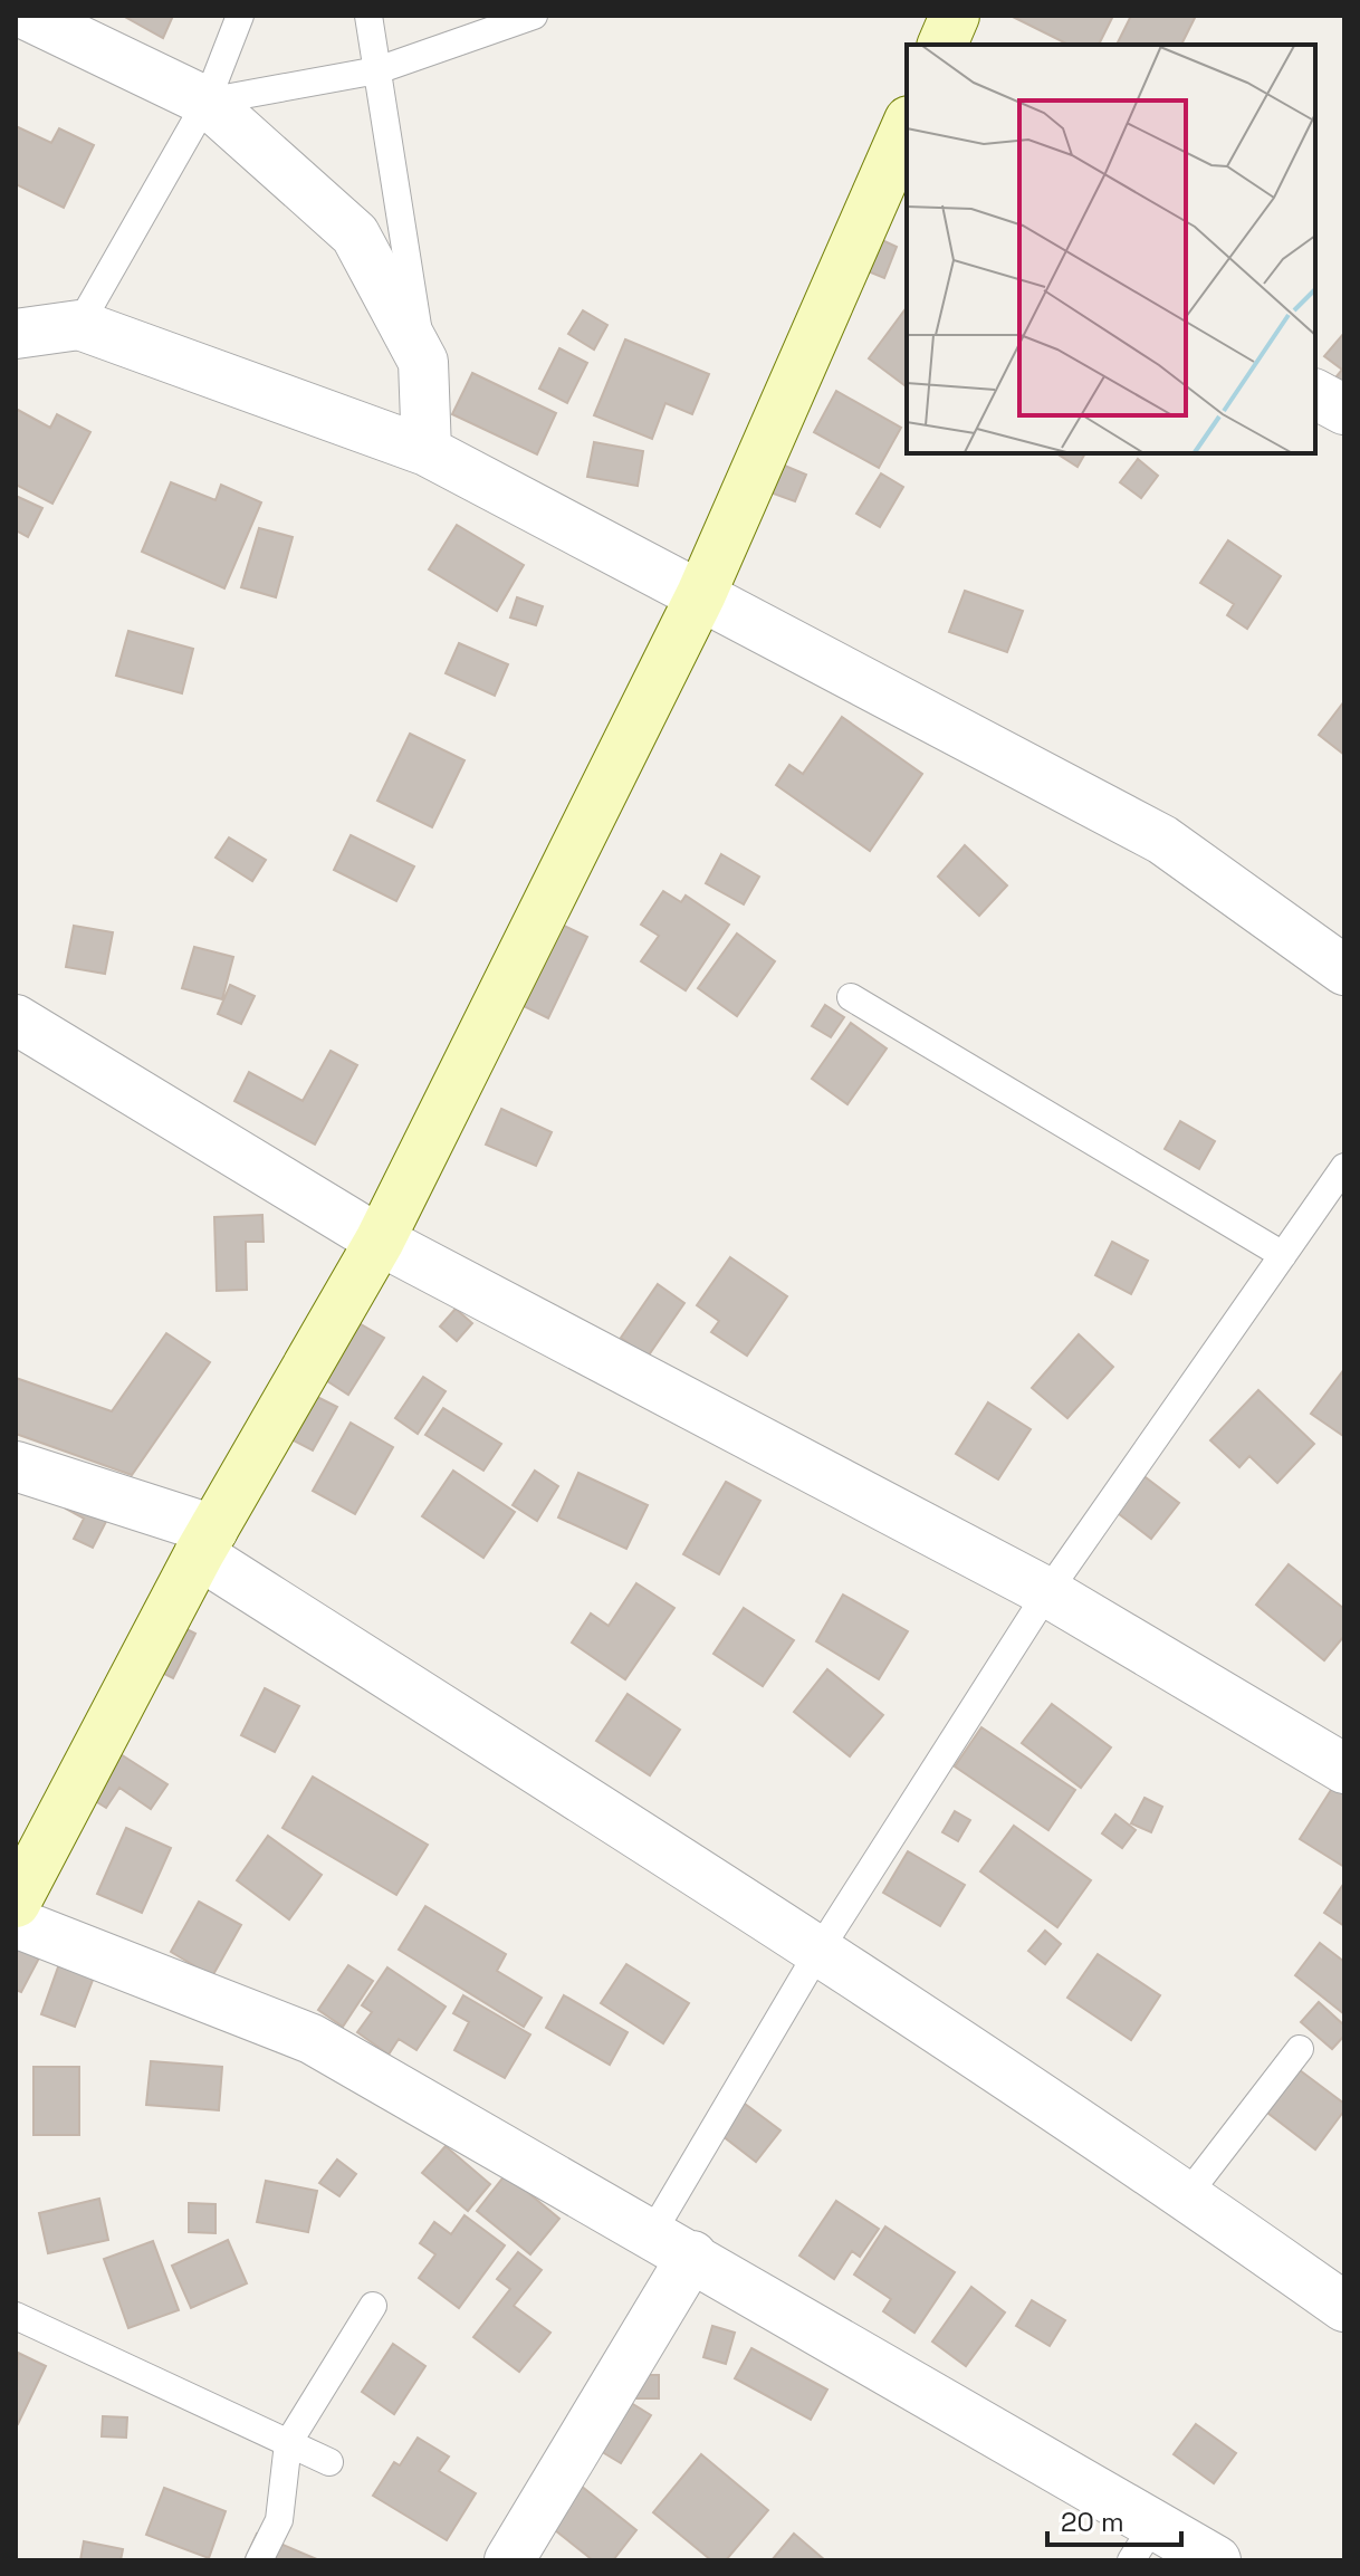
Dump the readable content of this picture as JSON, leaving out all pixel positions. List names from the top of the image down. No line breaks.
{"scale_bar":"20 m"}
